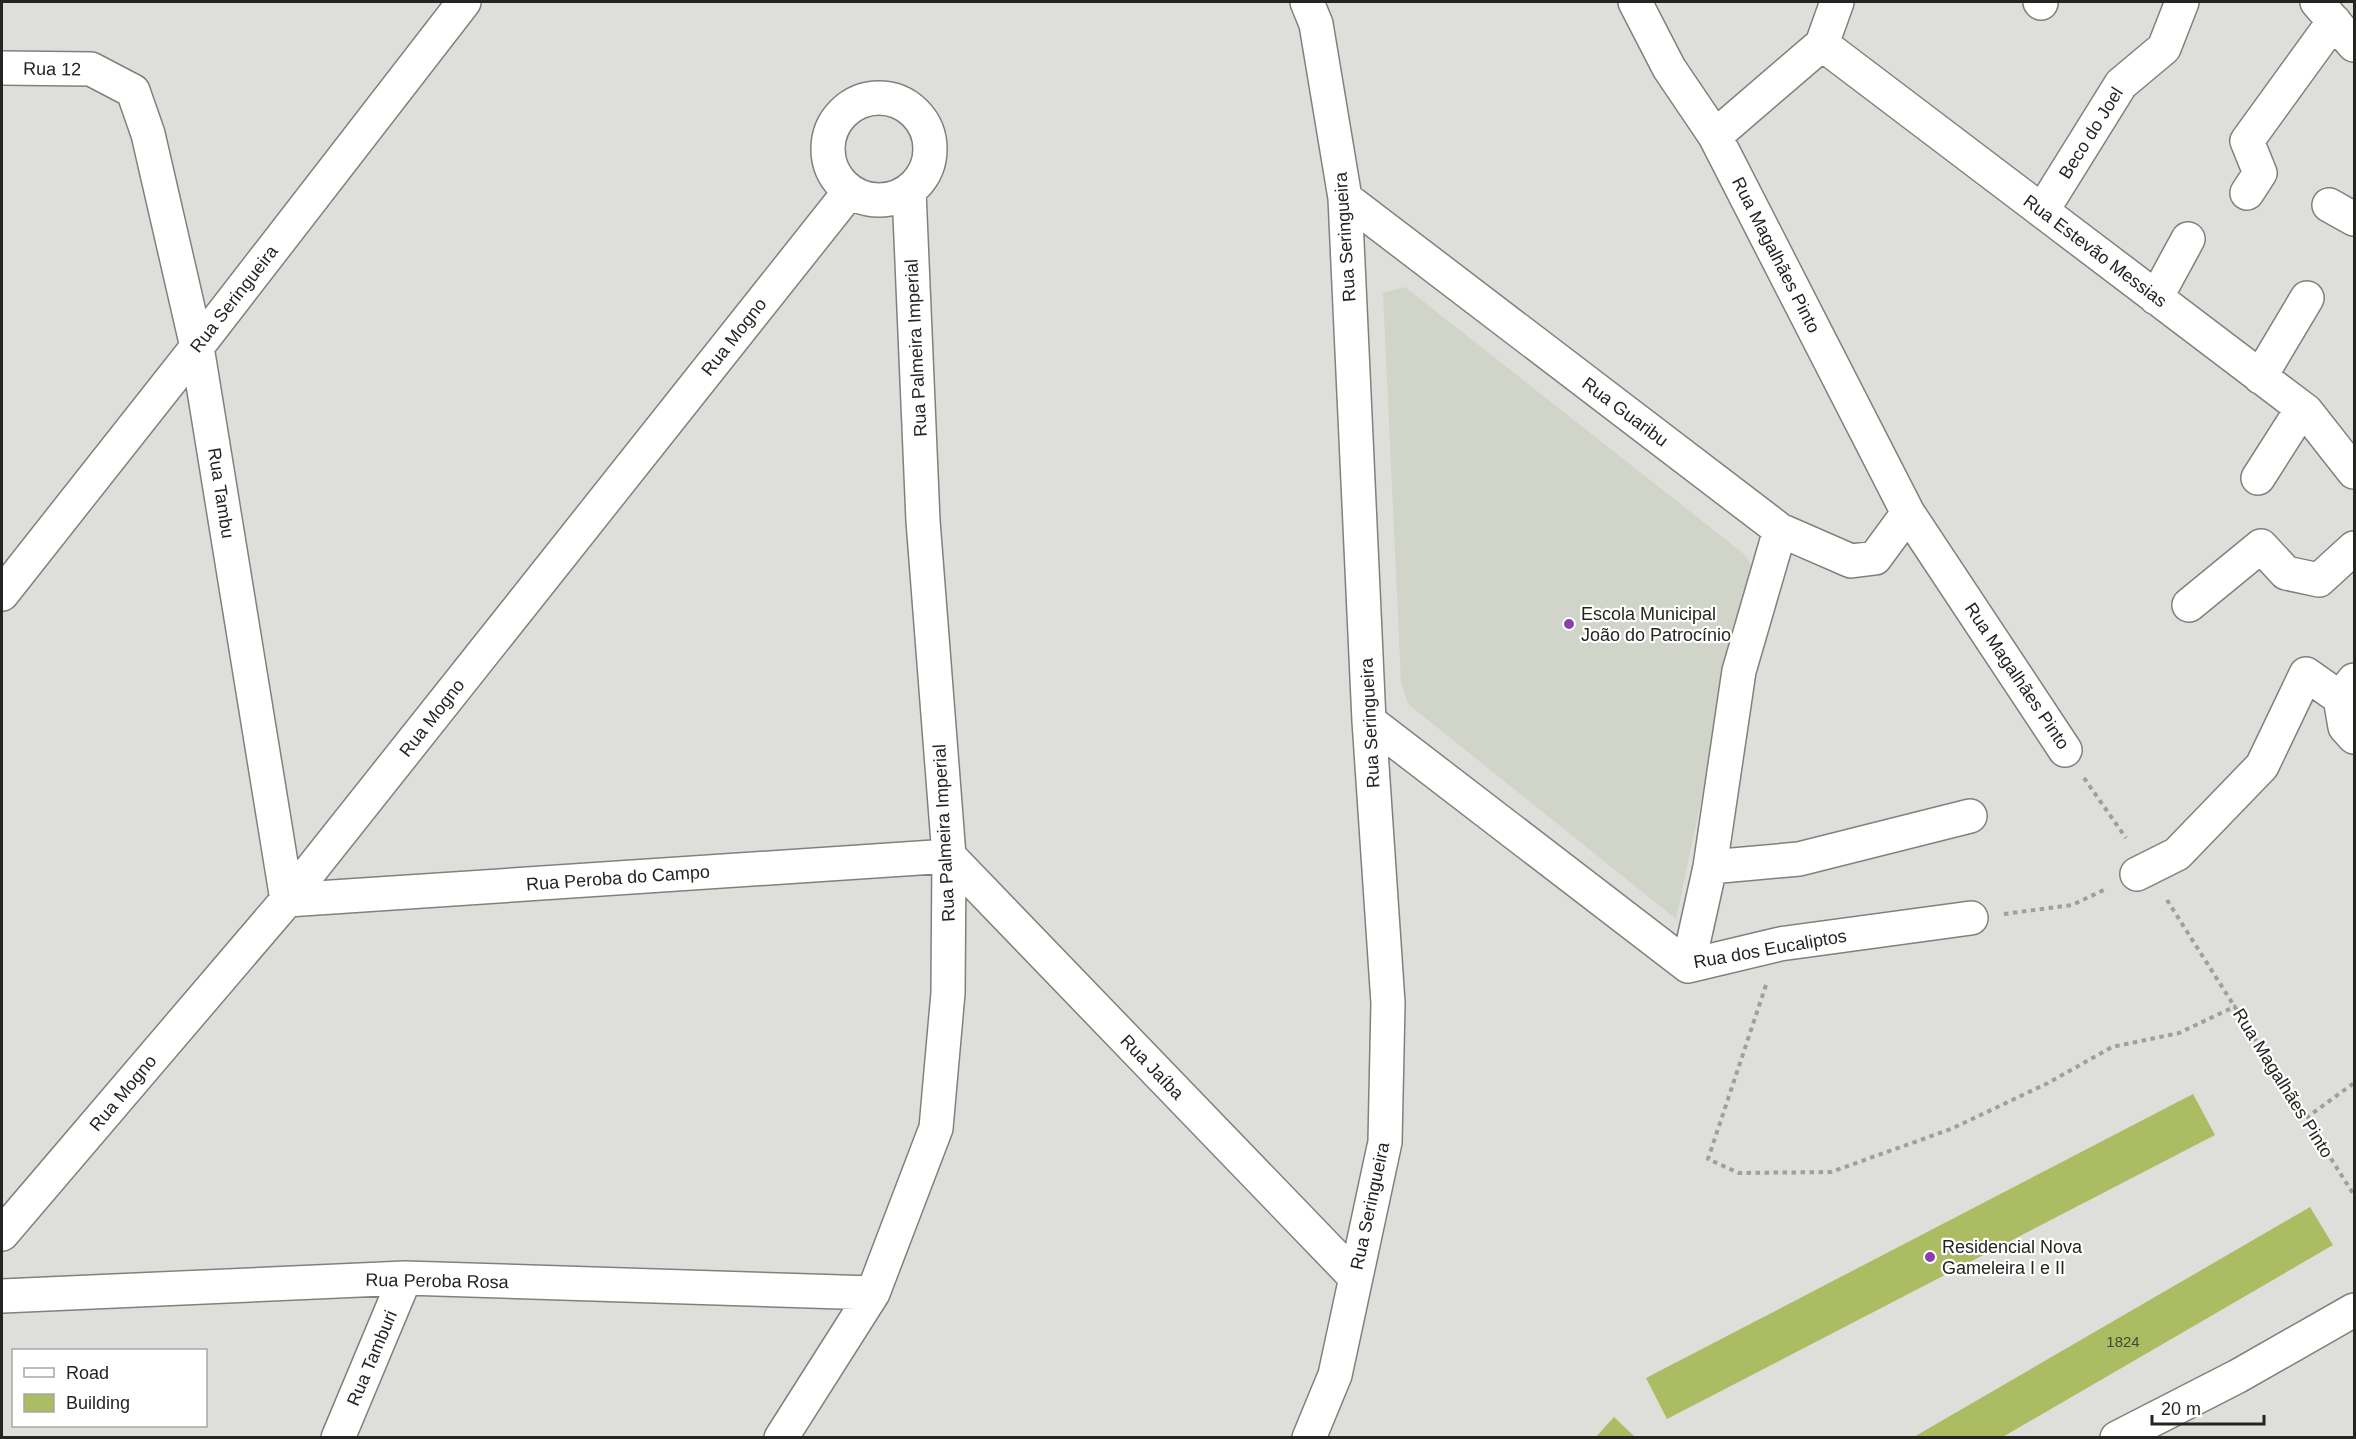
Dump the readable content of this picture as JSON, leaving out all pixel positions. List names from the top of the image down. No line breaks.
{"streets":{"street":["Rua 12","Beco do Joel","Rua Seringueira","Rua Estevão Messias","Rua Magalhães Pinto","Rua Mogno","Rua Palmeira Imperial","Rua Guaribu","Rua Tambu","Rua Peroba do Campo","Rua dos Eucaliptos","Rua Jaíba","Rua Peroba Rosa","Rua Tamburi"]},"crossings":[["Rua 12","Rua Tambu"],["Beco do Joel","Rua Estevão Messias"],["Rua Seringueira","Rua Guaribu"],["Rua Seringueira","Rua Tambu"],["Rua Seringueira","Rua dos Eucaliptos"],["Rua Seringueira","Rua Jaíba"],["Rua Magalhães Pinto","Rua Guaribu"],["Rua Mogno","Rua Palmeira Imperial"],["Rua Mogno","Rua Tambu"],["Rua Mogno","Rua Peroba do Campo"],["Rua Palmeira Imperial","Rua Peroba do Campo"],["Rua Palmeira Imperial","Rua Jaíba"],["Rua Palmeira Imperial","Rua Peroba Rosa"],["Rua Tambu","Rua Peroba do Campo"],["Rua Peroba do Campo","Rua Jaíba"],["Rua Peroba Rosa","Rua Tamburi"]],"places":["Escola Municipal João do Patrocínio","Residencial Nova Gameleira I e II"],"house_numbers":["1824"],"legend":["Road","Building"],"scale_bar":"20 m"}
